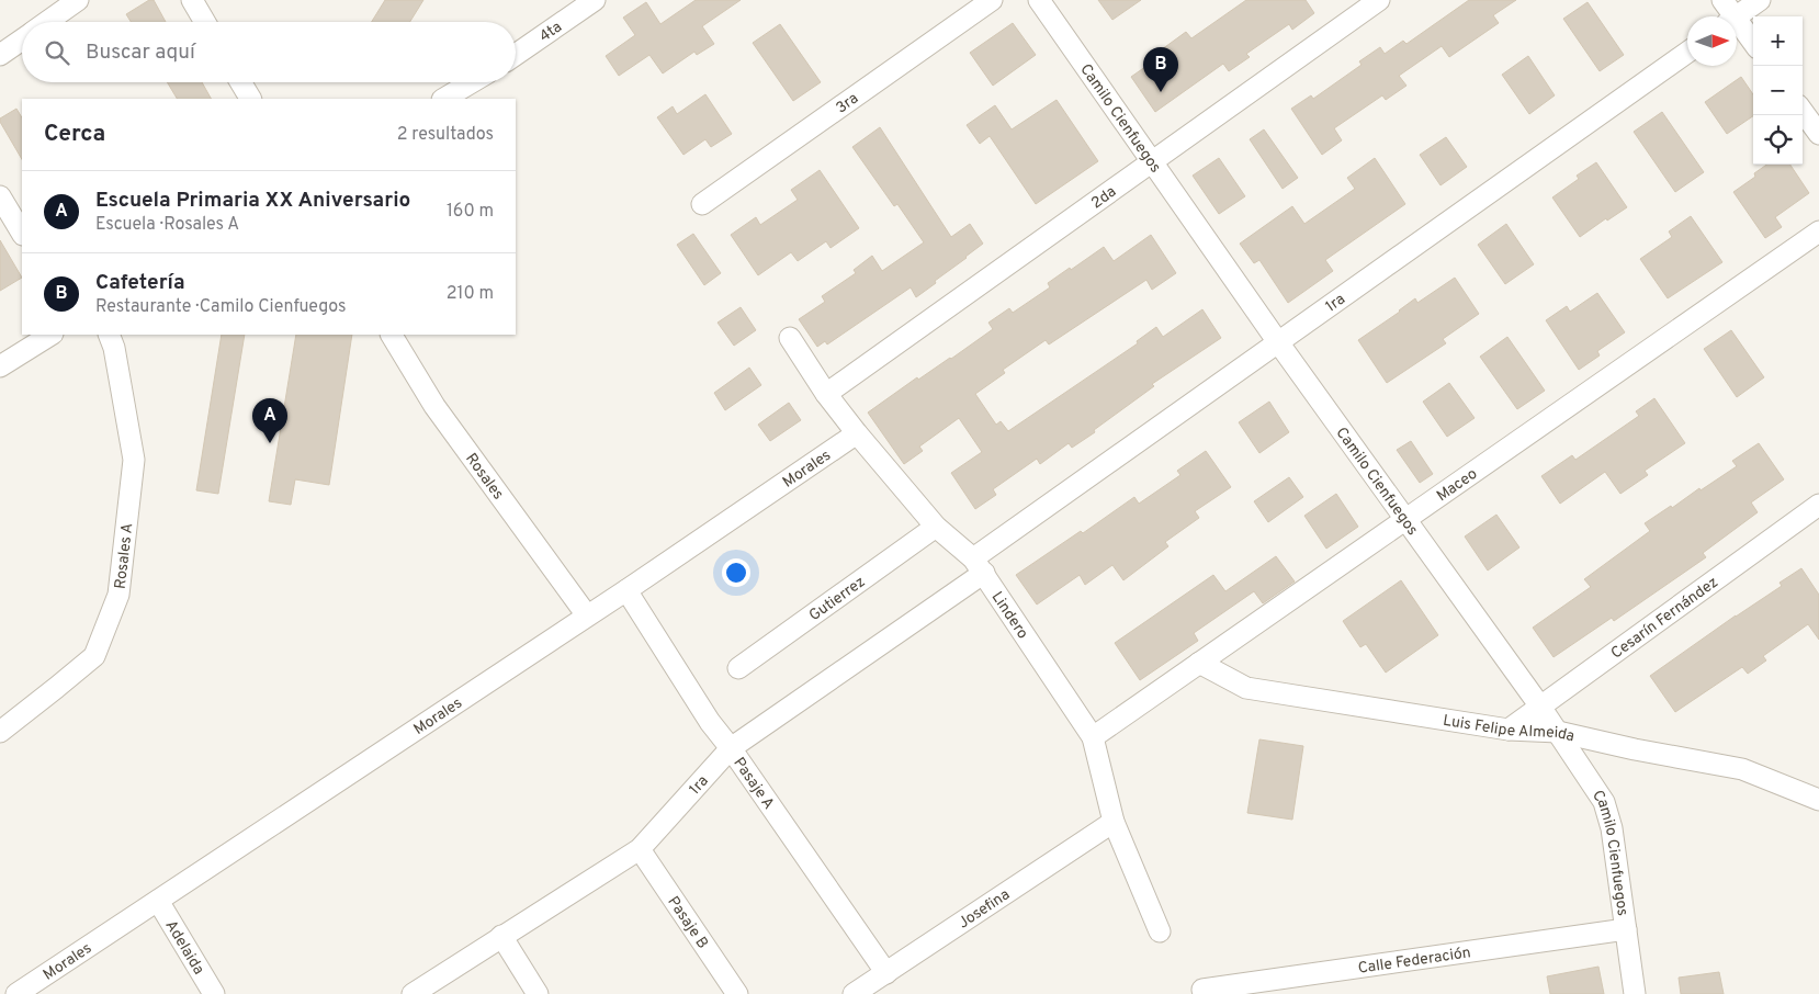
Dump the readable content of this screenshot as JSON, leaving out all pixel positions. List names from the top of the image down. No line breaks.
{"streets":{"street":["4ta","3ra","Camilo Cienfuegos","2da","1ra","Morales","Rosales","Maceo","Rosales A","Gutierrez","Lindero","Cesarín Fernández","Luis Felipe Almeida","Pasaje A","Josefina","Pasaje B","Adelaida","Calle Federación"]},"crossings":[["Camilo Cienfuegos","2da"],["Camilo Cienfuegos","1ra"],["Camilo Cienfuegos","Maceo"],["Camilo Cienfuegos","Cesarín Fernández"],["Camilo Cienfuegos","Luis Felipe Almeida"],["Camilo Cienfuegos","Calle Federación"],["2da","Lindero"],["1ra","Lindero"],["1ra","Pasaje A"],["1ra","Pasaje B"],["Morales","Rosales"],["Morales","Lindero"],["Morales","Pasaje A"],["Morales","Adelaida"],["Maceo","Lindero"],["Maceo","Luis Felipe Almeida"],["Gutierrez","Lindero"],["Lindero","Josefina"],["Cesarín Fernández","Luis Felipe Almeida"],["Pasaje A","Josefina"]],"north":"right","page":{"map_buttons":["+","−"],"search":"Buscar aquí","pins":["B","A"],"heading":["Cerca","2 resultados"],"list":[{"mark":"A","name":"Escuela Primaria XX Aniversario","note":"Escuela · Rosales A","value":"160 m"},{"mark":"B","name":"Cafetería","note":"Restaurante · Camilo Cienfuegos","value":"210 m"}]}}
